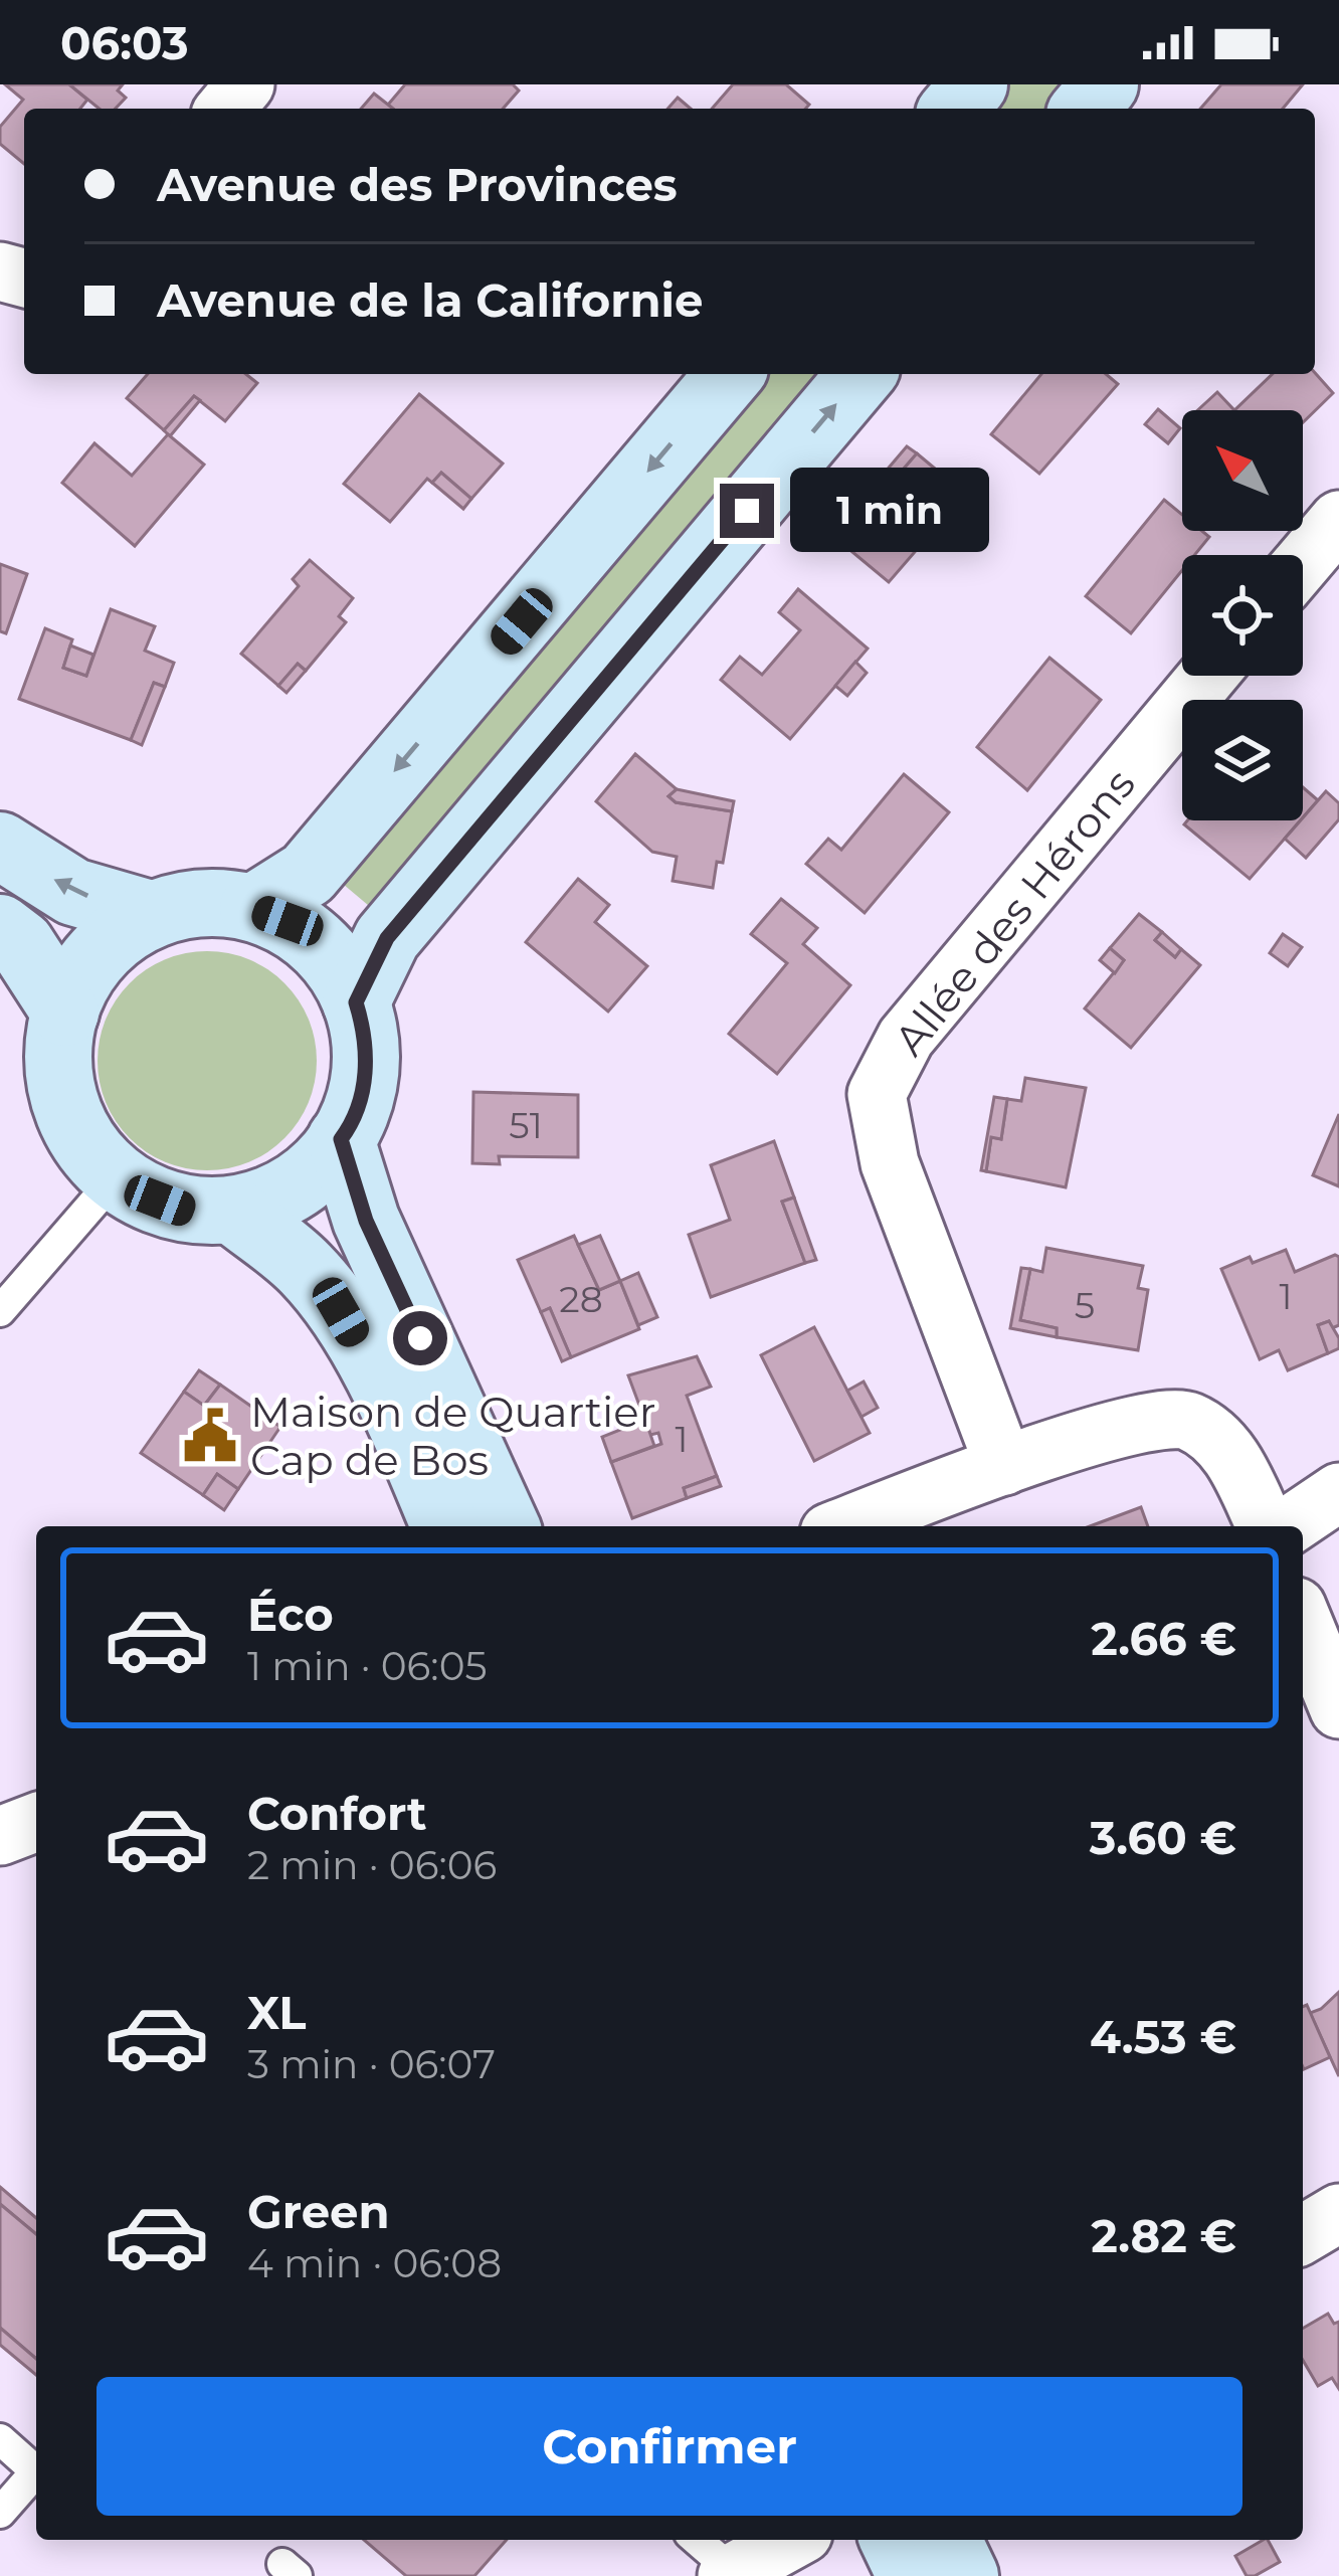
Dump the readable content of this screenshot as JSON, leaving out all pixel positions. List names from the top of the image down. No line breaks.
{"streets":{"street":["Allée des Hérons"]},"places":{"public building":["Maison de Quartier Cap de Bos"]},"house_numbers":["51","1","28","5","1"],"north":"top left","page":{"status":"06:03","banner":["Avenue des Provinces","Avenue de la Californie"],"bubble":"1 min","list":[{"name":"Éco","note":"1 min · 06:05","value":"2.66 €"},{"name":"Confort","note":"2 min · 06:06","value":"3.60 €"},{"name":"XL","note":"3 min · 06:07","value":"4.53 €"},{"name":"Green","note":"4 min · 06:08","value":"2.82 €"}],"buttons":"Confirmer"}}
